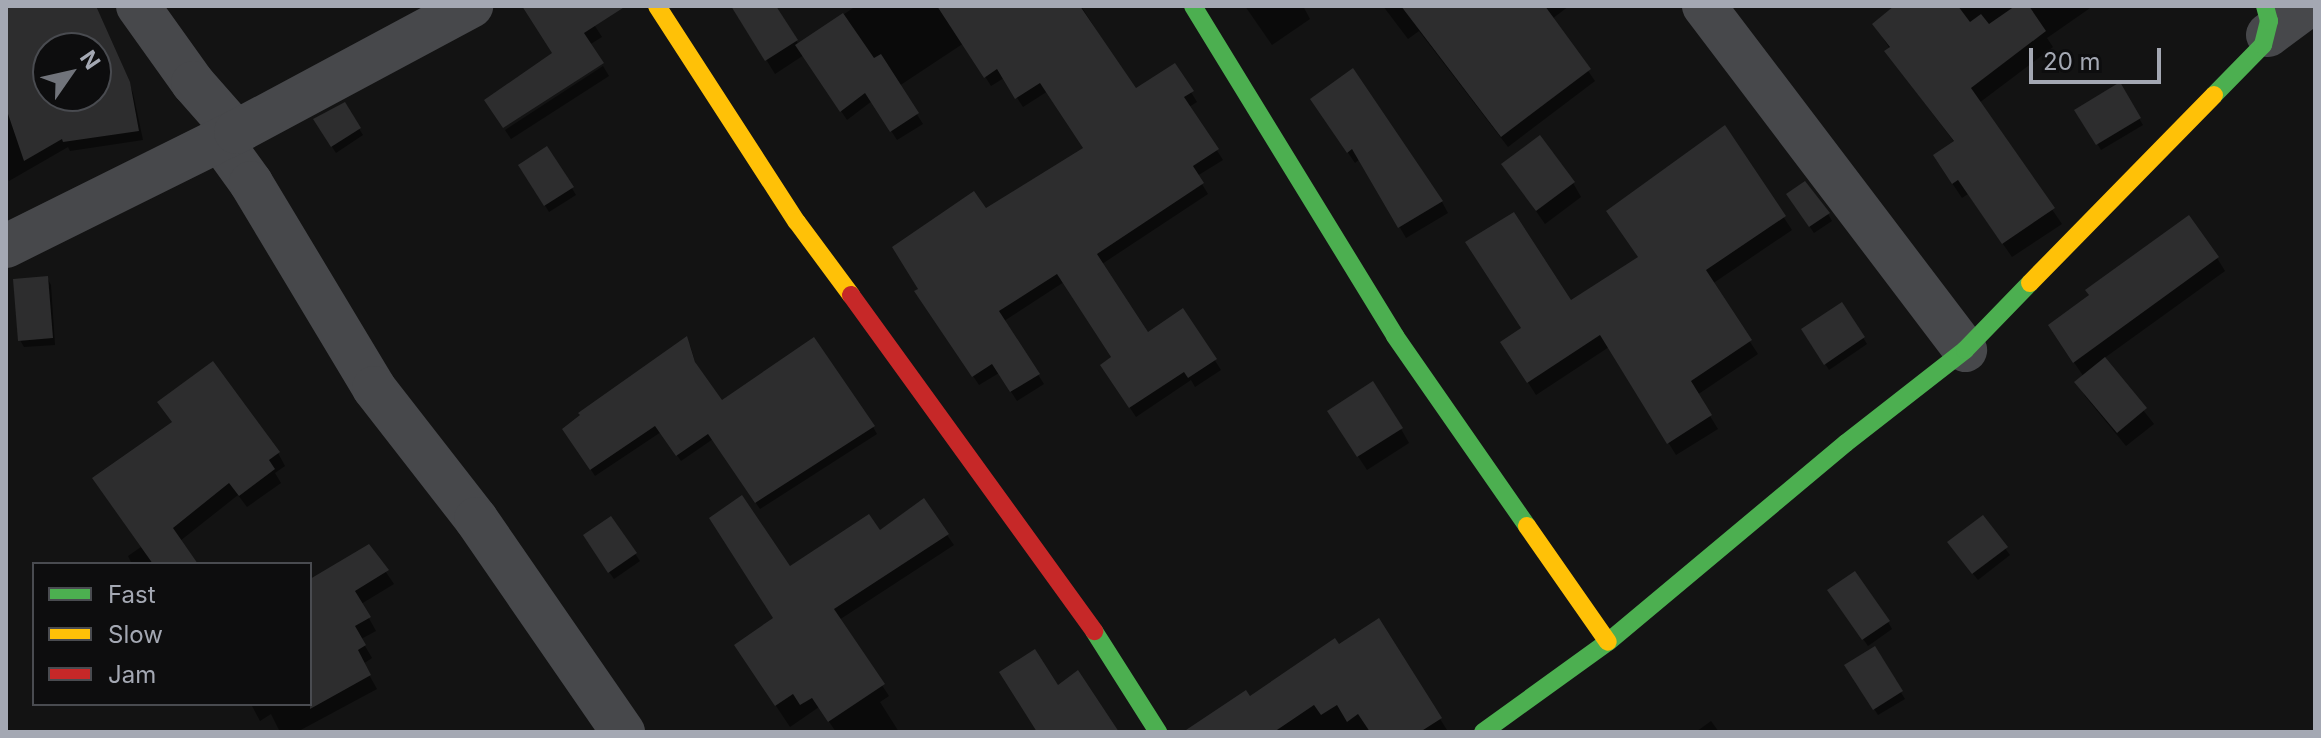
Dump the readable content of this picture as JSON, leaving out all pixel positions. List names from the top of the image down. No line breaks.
{"legend":["Fast","Slow","Jam"],"scale_bar":"20 m","north":"top right"}
